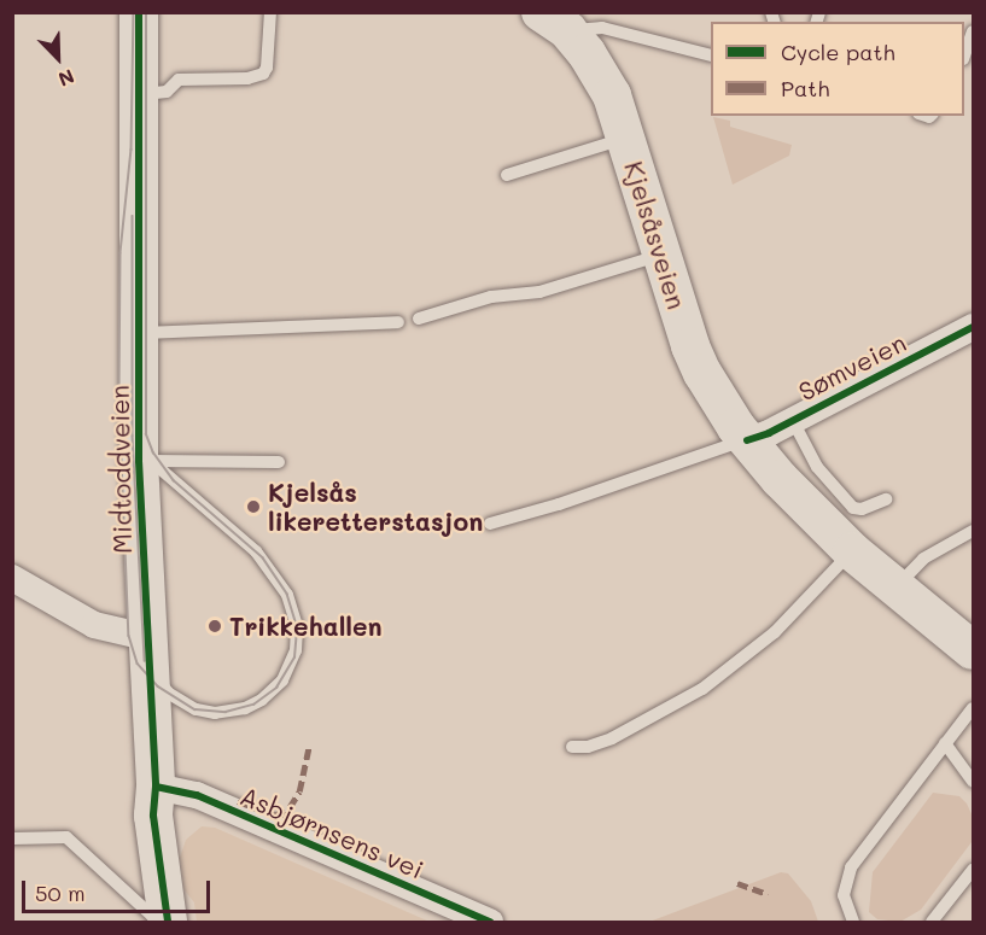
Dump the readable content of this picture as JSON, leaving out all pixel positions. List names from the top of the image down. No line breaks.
{"streets":{"street":["Kjelsåsveien","Sømveien","Midtoddveien","Asbjørnsens vei"]},"crossings":[["Kjelsåsveien","Sømveien"],["Midtoddveien","Asbjørnsens vei"]],"places":["Kjelsås likeretterstasjon","Trikkehallen"],"legend":["Cycle path","Path"],"scale_bar":"50 m","north":"bottom right"}
